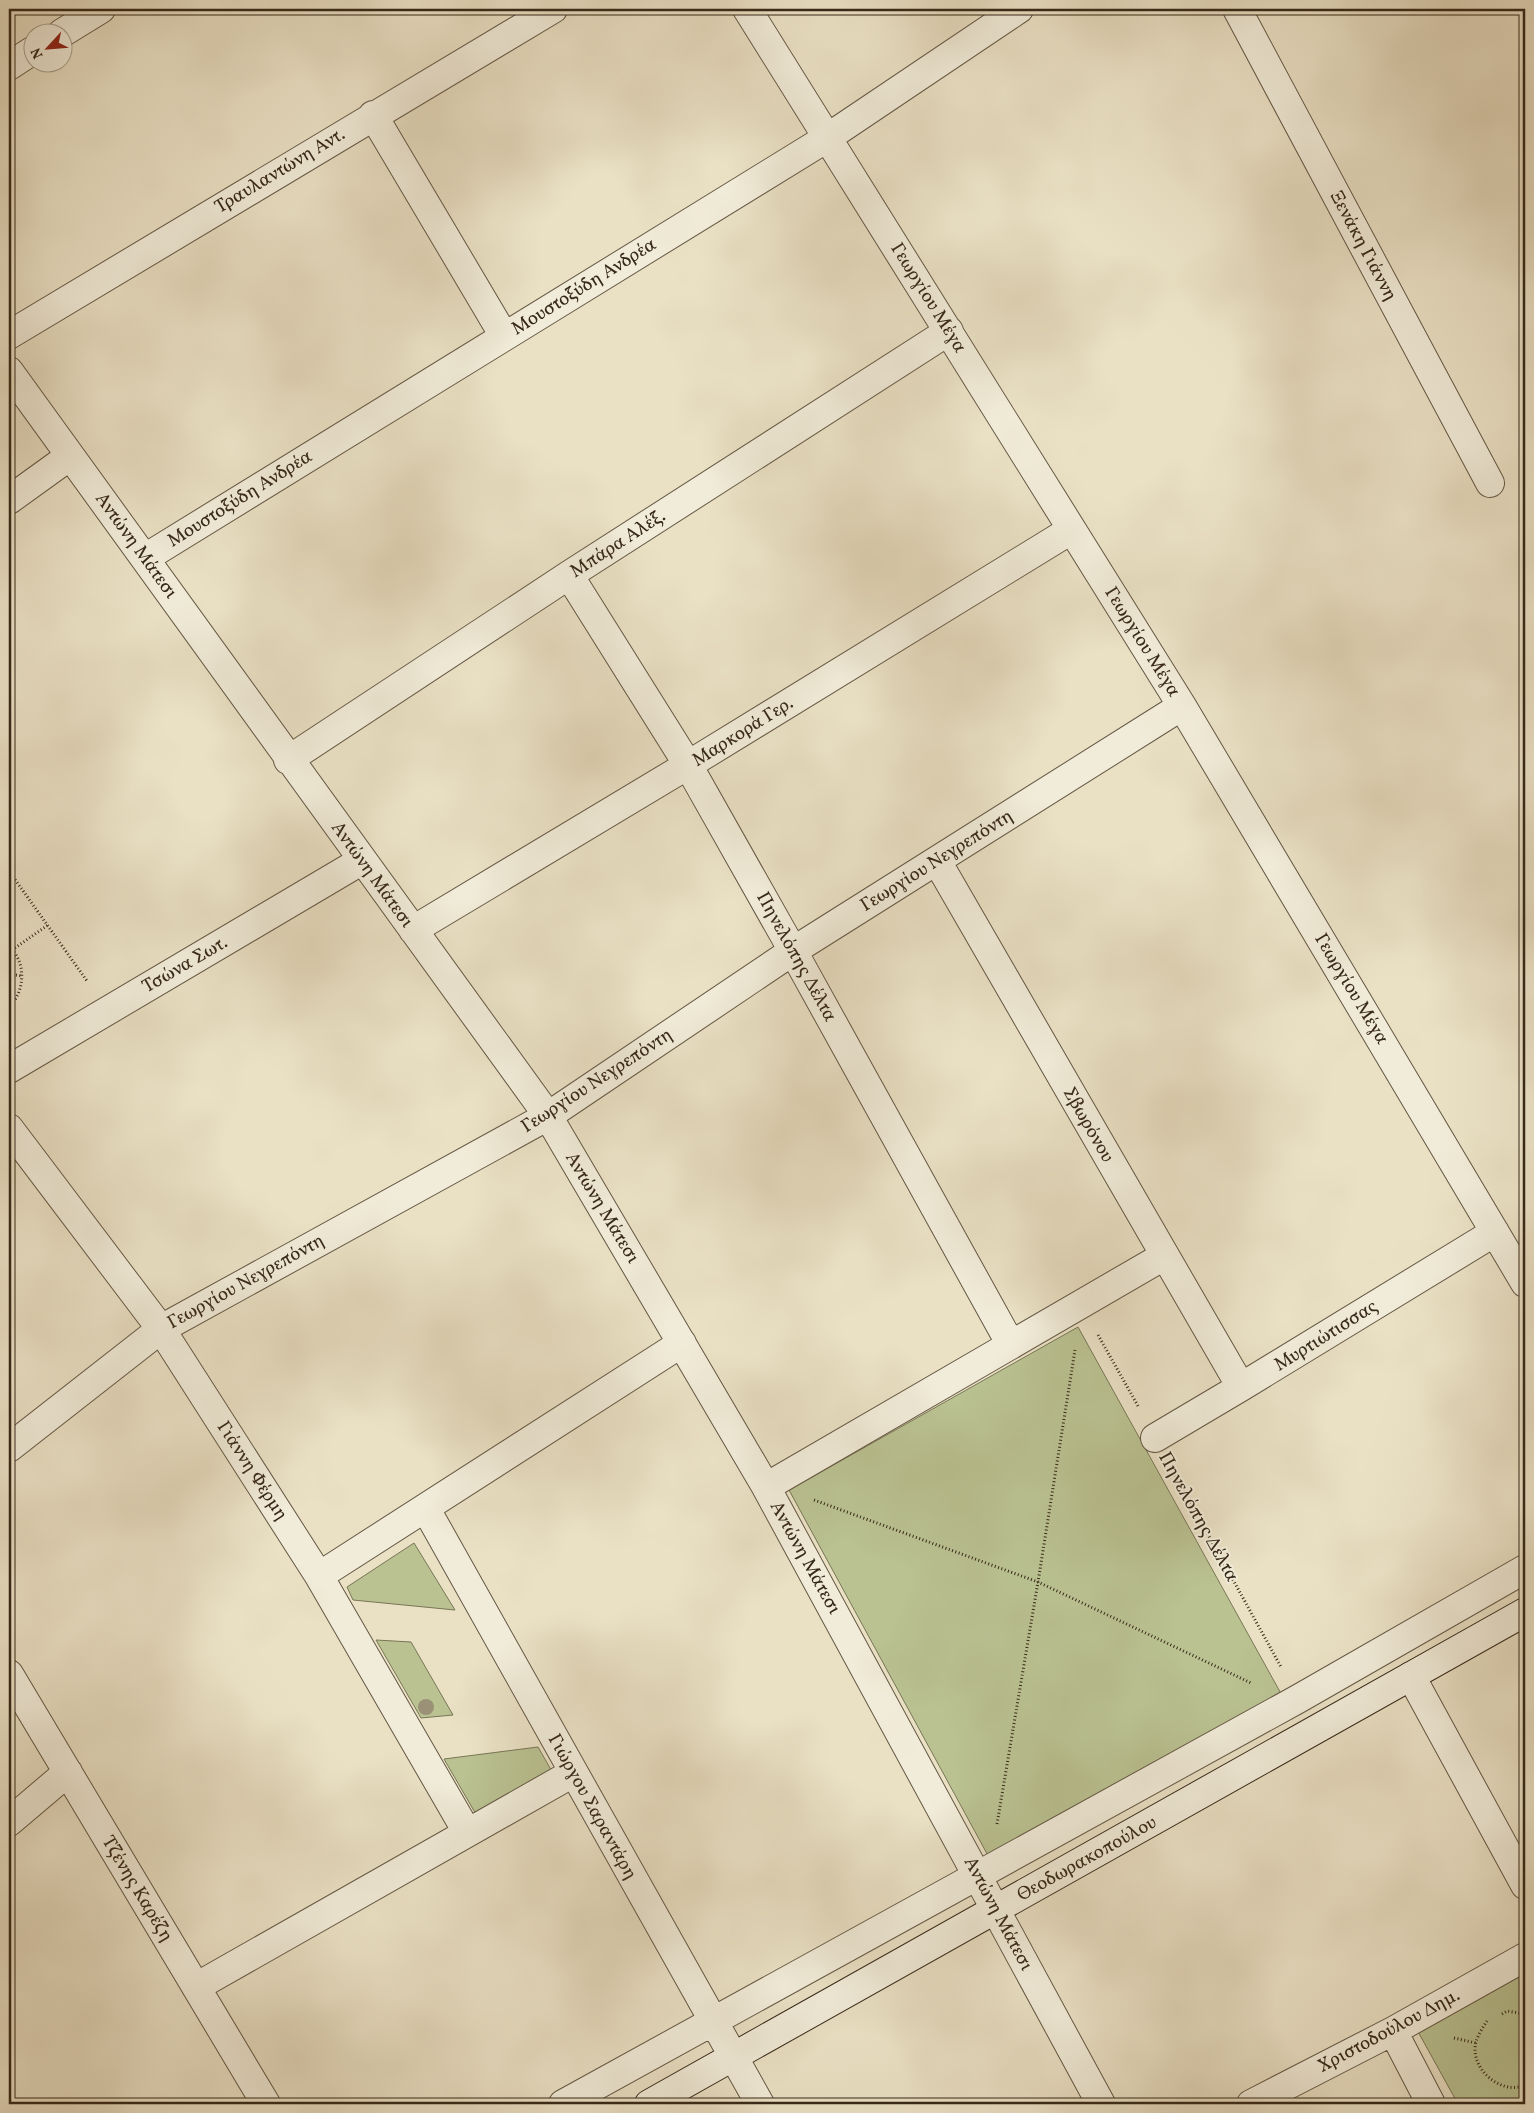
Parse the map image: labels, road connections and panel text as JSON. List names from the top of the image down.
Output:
{
  "streets": {
    "street": [
      "Τραυλαντώνη Αντ.",
      "Ξενάκη Γιάννη",
      "Μουστοξύδη Ανδρέα",
      "Γεωργίου Μέγα",
      "Μπάρα Αλέξ.",
      "Αντώνη Μάτεσι",
      "Μαρκορά Γερ.",
      "Γεωργίου Νεγρεπόντη",
      "Πηνελόπης Δέλτα",
      "Τσώνα Σωτ.",
      "Σβωρόνου",
      "Μυρτιώτισσας",
      "Γιάννη Φέρμη",
      "Γιώργου Σαραντάρη",
      "Θεοδωρακοπούλου",
      "Τζένης Καρέζη",
      "Χριστοδούλου Δημ."
    ]
  },
  "crossings": [
    ["Μουστοξύδη Ανδρέα", "Γεωργίου Μέγα"],
    ["Μουστοξύδη Ανδρέα", "Αντώνη Μάτεσι"],
    ["Γεωργίου Μέγα", "Μπάρα Αλέξ."],
    ["Γεωργίου Μέγα", "Μαρκορά Γερ."],
    ["Γεωργίου Μέγα", "Γεωργίου Νεγρεπόντη"],
    ["Γεωργίου Μέγα", "Μυρτιώτισσας"],
    ["Μπάρα Αλέξ.", "Αντώνη Μάτεσι"],
    ["Μπάρα Αλέξ.", "Πηνελόπης Δέλτα"],
    ["Αντώνη Μάτεσι", "Μαρκορά Γερ."],
    ["Αντώνη Μάτεσι", "Γεωργίου Νεγρεπόντη"],
    ["Αντώνη Μάτεσι", "Τσώνα Σωτ."],
    ["Αντώνη Μάτεσι", "Θεοδωρακοπούλου"],
    ["Μαρκορά Γερ.", "Πηνελόπης Δέλτα"],
    ["Γεωργίου Νεγρεπόντη", "Πηνελόπης Δέλτα"],
    ["Γεωργίου Νεγρεπόντη", "Σβωρόνου"],
    ["Γεωργίου Νεγρεπόντη", "Γιάννη Φέρμη"],
    ["Πηνελόπης Δέλτα", "Μυρτιώτισσας"],
    ["Σβωρόνου", "Μυρτιώτισσας"],
    ["Γιώργου Σαραντάρη", "Θεοδωρακοπούλου"]
  ],
  "north": "bottom left"
}
